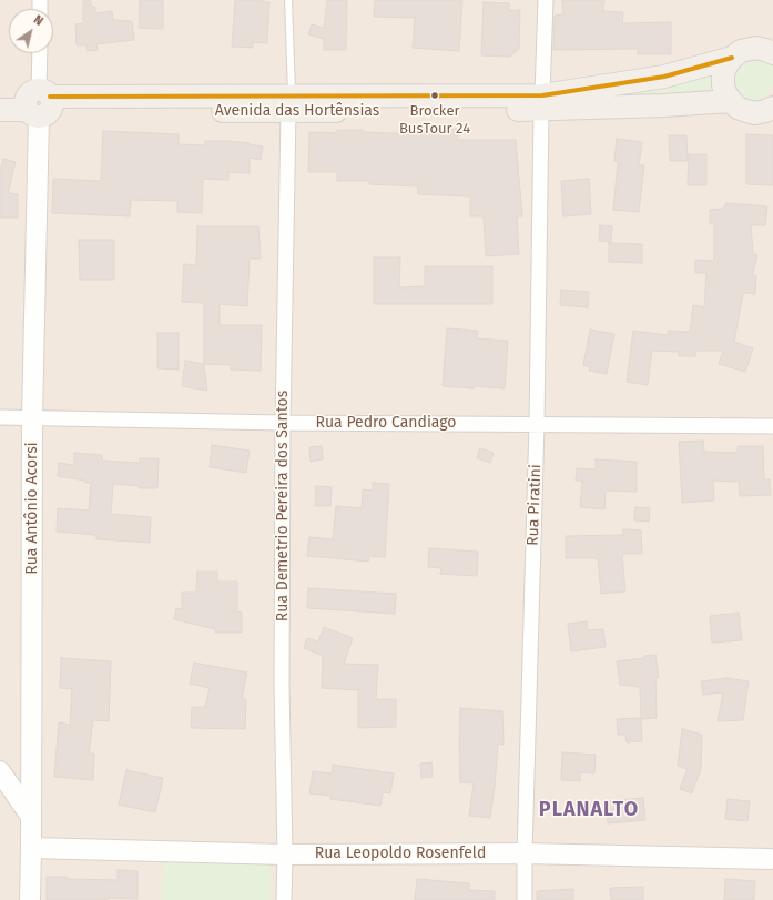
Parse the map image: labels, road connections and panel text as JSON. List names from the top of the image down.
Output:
{
  "streets": {
    "main road": ["Avenida das Hortênsias"],
    "street": [
      "Rua Pedro Candiago",
      "Rua Piratini",
      "Rua Demetrio Pereira dos Santos",
      "Rua Antônio Acorsi",
      "Rua Leopoldo Rosenfeld"
    ]
  },
  "crossings": [
    ["Avenida das Hortênsias", "Rua Piratini"],
    ["Avenida das Hortênsias", "Rua Demetrio Pereira dos Santos"],
    ["Avenida das Hortênsias", "Rua Antônio Acorsi"],
    ["Rua Pedro Candiago", "Rua Piratini"],
    ["Rua Pedro Candiago", "Rua Demetrio Pereira dos Santos"],
    ["Rua Pedro Candiago", "Rua Antônio Acorsi"],
    ["Rua Piratini", "Rua Leopoldo Rosenfeld"],
    ["Rua Demetrio Pereira dos Santos", "Rua Leopoldo Rosenfeld"],
    ["Rua Antônio Acorsi", "Rua Leopoldo Rosenfeld"]
  ],
  "districts": ["PLANALTO"],
  "places": ["Brocker BusTour 24"],
  "north": "top right"
}
